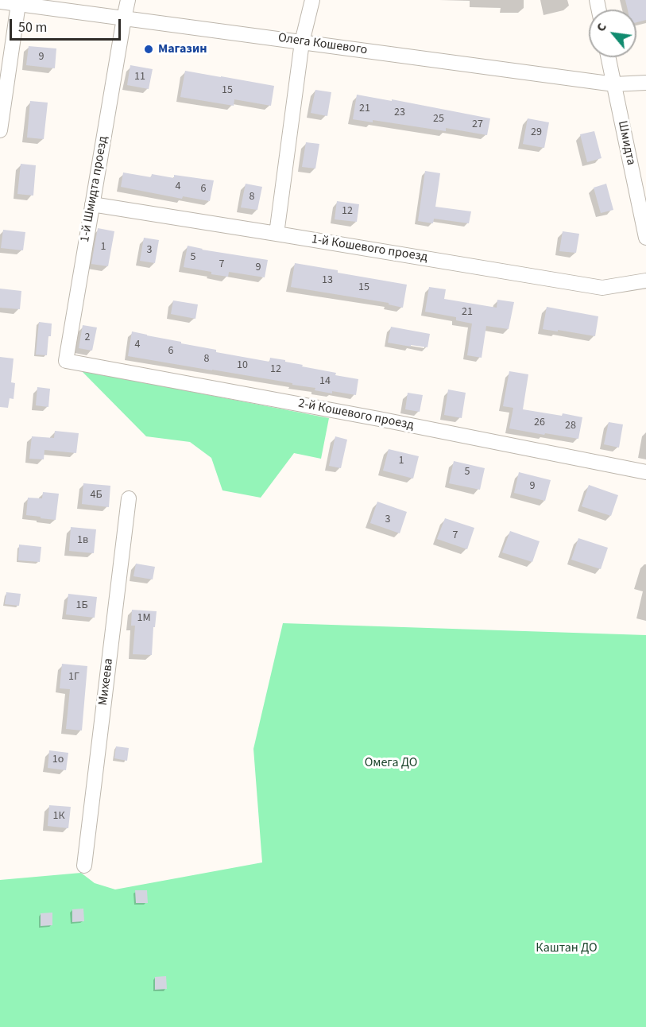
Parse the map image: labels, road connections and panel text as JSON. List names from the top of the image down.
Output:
{
  "streets": {
    "street": [
      "Олега Кошевого",
      "Шмидта",
      "1-й Шмидта проезд",
      "1-й Кошевого проезд",
      "2-й Кошевого проезд",
      "Михеева"
    ]
  },
  "crossings": [
    ["Олега Кошевого", "Шмидта"],
    ["Олега Кошевого", "1-й Шмидта проезд"],
    ["1-й Шмидта проезд", "1-й Кошевого проезд"],
    ["1-й Шмидта проезд", "2-й Кошевого проезд"]
  ],
  "parks": ["Омега ДО", "Каштан ДО"],
  "places": ["Магазин"],
  "house_numbers": [
    "9",
    "11",
    "15",
    "21",
    "23",
    "25",
    "27",
    "29",
    "4",
    "6",
    "8",
    "12",
    "1",
    "3",
    "5",
    "7",
    "9",
    "13",
    "15",
    "21",
    "2",
    "4",
    "6",
    "8",
    "10",
    "12",
    "14",
    "26",
    "28",
    "1",
    "5",
    "9",
    "4Б",
    "3",
    "7",
    "1в",
    "1Б",
    "1М",
    "1Г",
    "1о",
    "1К"
  ],
  "scale_bar": "50 m",
  "north": "top left"
}
